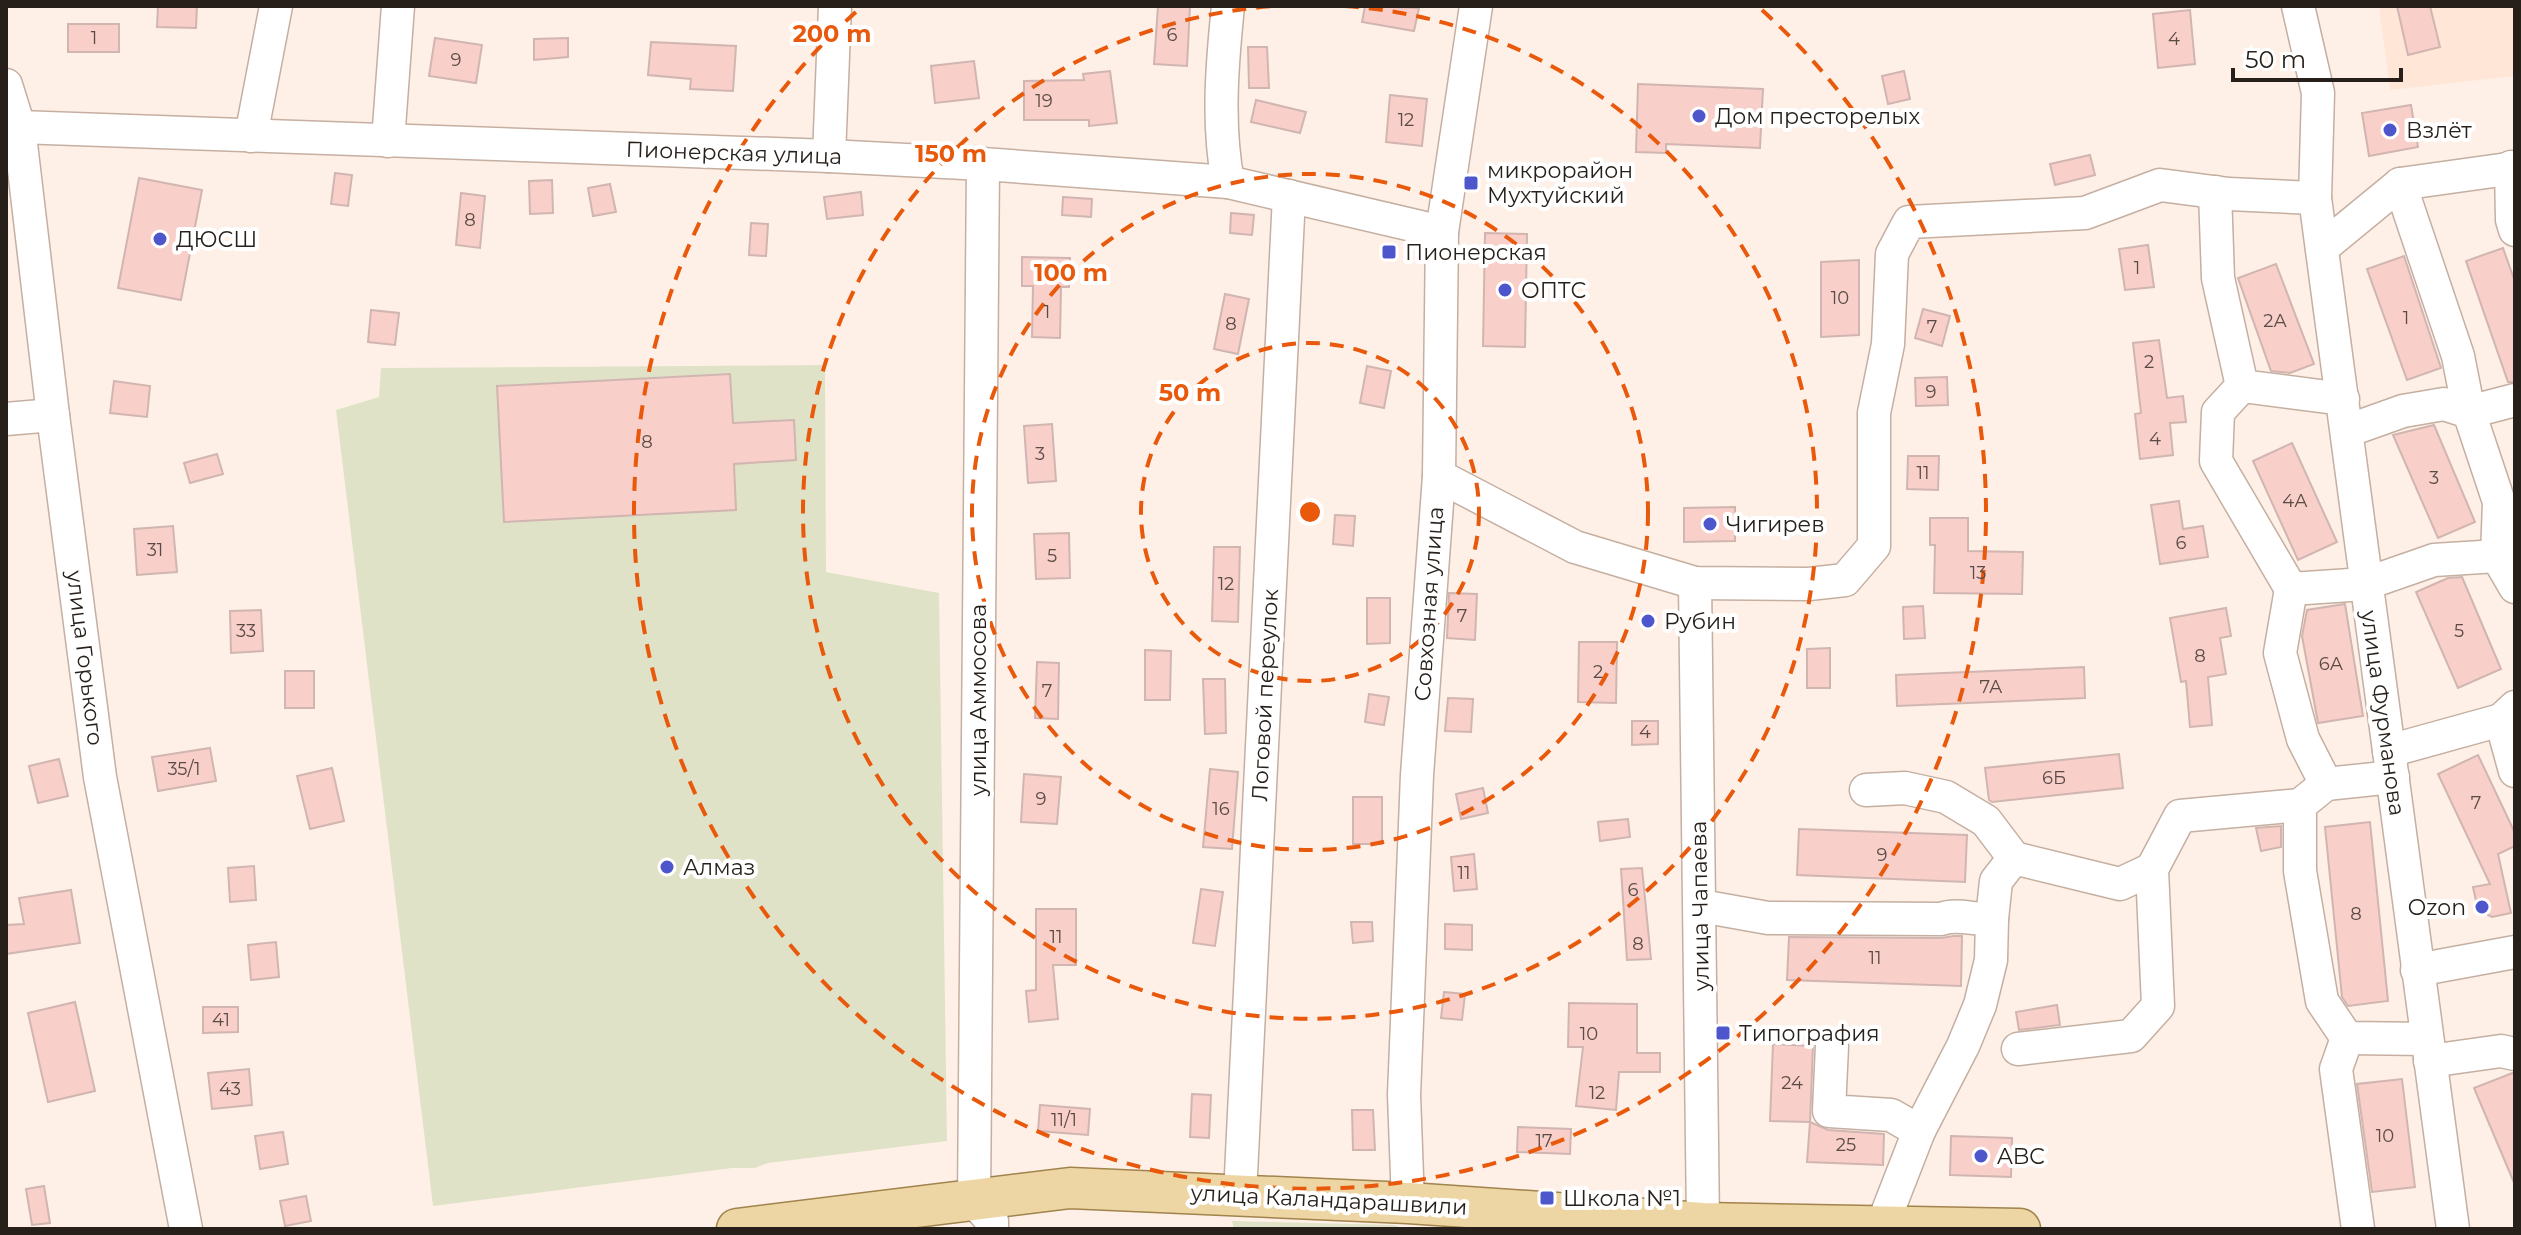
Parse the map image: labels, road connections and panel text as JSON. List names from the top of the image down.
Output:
{
  "streets": {
    "main road": ["улица Каландарашвили"],
    "street": [
      "Пионерская улица",
      "Совхозная улица",
      "улица Горького",
      "Логовой переулок",
      "улица Аммосова",
      "улица Фурманова",
      "улица Чапаева"
    ]
  },
  "crossings": [
    ["Пионерская улица", "Совхозная улица"],
    ["Пионерская улица", "улица Горького"],
    ["Пионерская улица", "Логовой переулок"],
    ["Пионерская улица", "улица Аммосова"],
    ["Совхозная улица", "улица Каландарашвили"],
    ["Логовой переулок", "улица Каландарашвили"],
    ["улица Аммосова", "улица Каландарашвили"],
    ["улица Чапаева", "улица Каландарашвили"]
  ],
  "places": {
    "other": [
      "Дом престорелых",
      "Взлёт",
      "ДЮСШ",
      "ОПТС",
      "Чигирев",
      "Рубин",
      "Алмаз",
      "Ozon",
      "ABC"
    ],
    "transit": [
      "микрорайон Мухтуйский",
      "Пионерская",
      "Типография",
      "Школа №1"
    ]
  },
  "house_numbers": [
    "6",
    "1",
    "4",
    "9",
    "19",
    "12",
    "8",
    "1",
    "10",
    "1",
    "1",
    "2А",
    "8",
    "7",
    "2",
    "9",
    "4",
    "8",
    "3",
    "11",
    "3",
    "4А",
    "6",
    "31",
    "5",
    "13",
    "12",
    "7",
    "33",
    "5",
    "8",
    "6А",
    "2",
    "7А",
    "7",
    "4",
    "35/1",
    "6Б",
    "9",
    "7",
    "16",
    "9",
    "11",
    "6",
    "8",
    "11",
    "8",
    "11",
    "41",
    "10",
    "24",
    "43",
    "12",
    "11/1",
    "10",
    "17",
    "25"
  ],
  "scale_bar": "50 m",
  "rings": [
    "200 m",
    "150 m",
    "100 m",
    "50 m"
  ]
}
